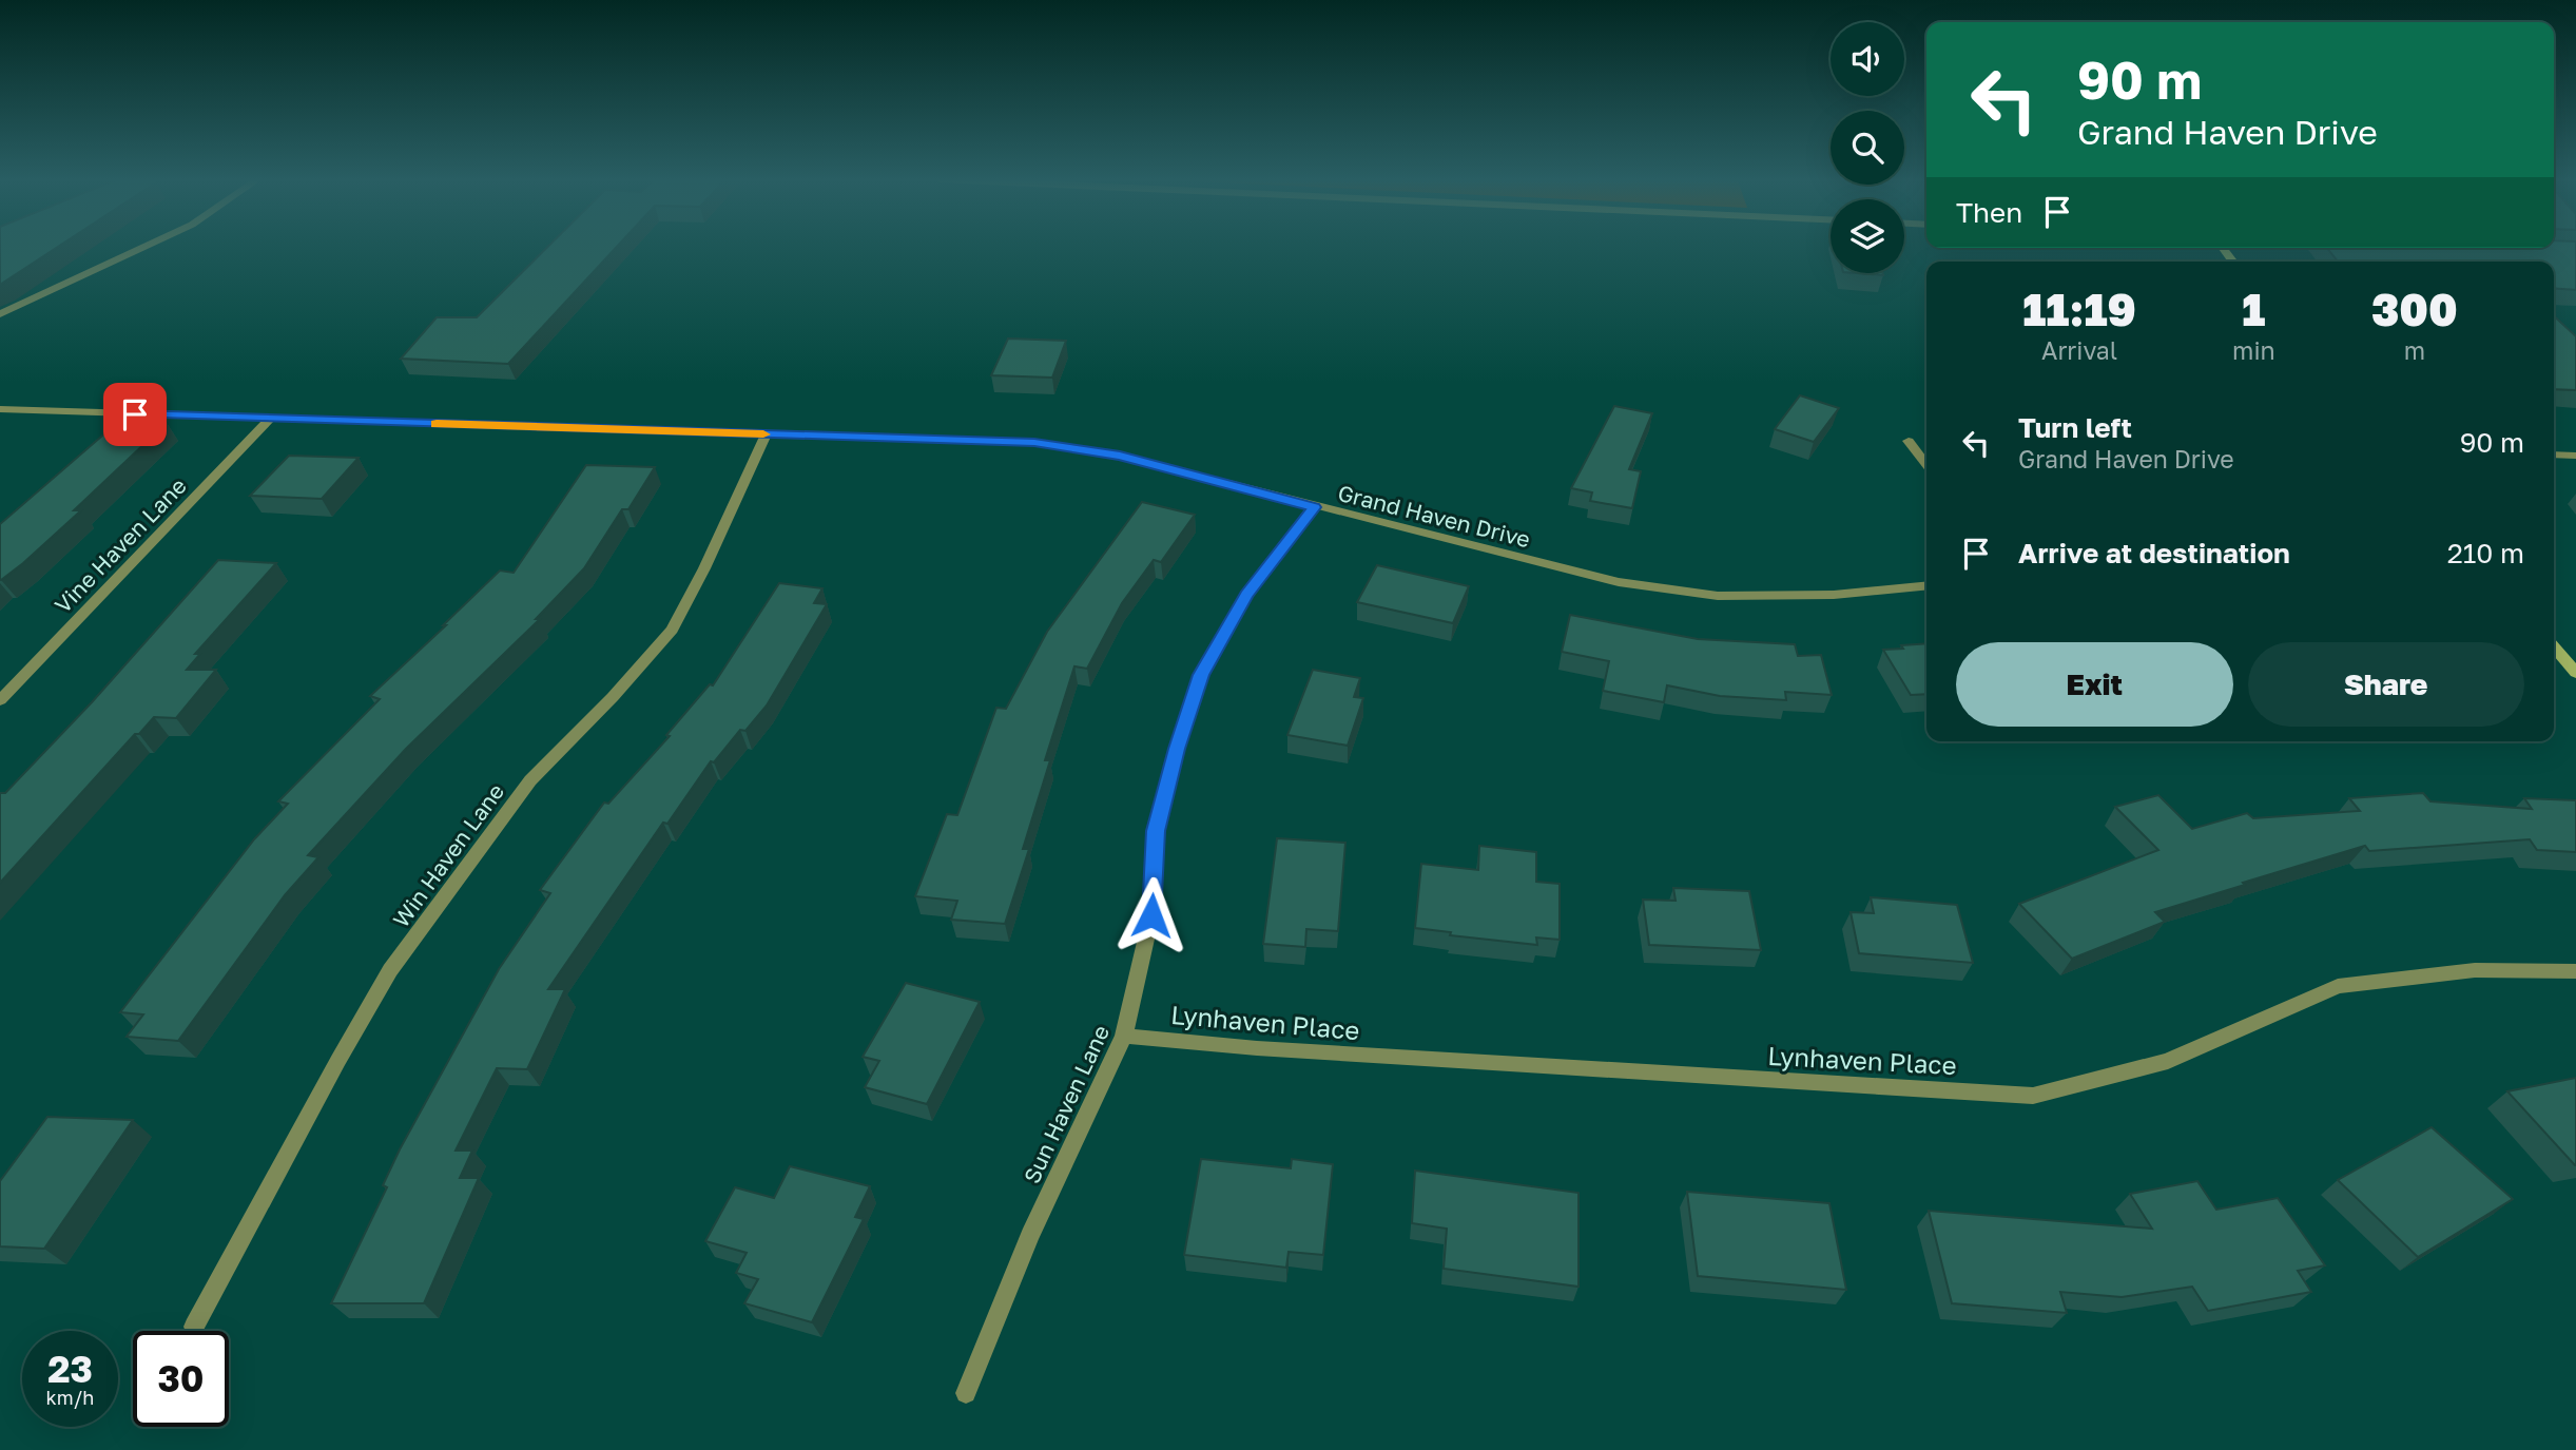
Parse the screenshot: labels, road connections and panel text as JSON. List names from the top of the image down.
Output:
{
  "streets": {
    "street": [
      "Grand Haven Drive",
      "Vine Haven Lane",
      "Win Haven Lane",
      "Lynhaven Place",
      "Sun Haven Lane"
    ]
  },
  "crossings": [
    ["Grand Haven Drive", "Vine Haven Lane"],
    ["Grand Haven Drive", "Win Haven Lane"],
    ["Grand Haven Drive", "Sun Haven Lane"],
    ["Lynhaven Place", "Sun Haven Lane"]
  ],
  "page": {
    "turn": ["90 m", "Grand Haven Drive"],
    "then": "Then",
    "eta": [
      "11:19",
      "Arrival",
      "1",
      "min",
      "300",
      "m"
    ],
    "list": [
      {
        "name": "Turn left",
        "note": "Grand Haven Drive",
        "value": "90 m"
      },
      {
        "name": "Arrive at destination",
        "value": "210 m"
      }
    ],
    "buttons": ["Exit", "Share"],
    "speed": "23 km/h",
    "limit": "30"
  }
}
